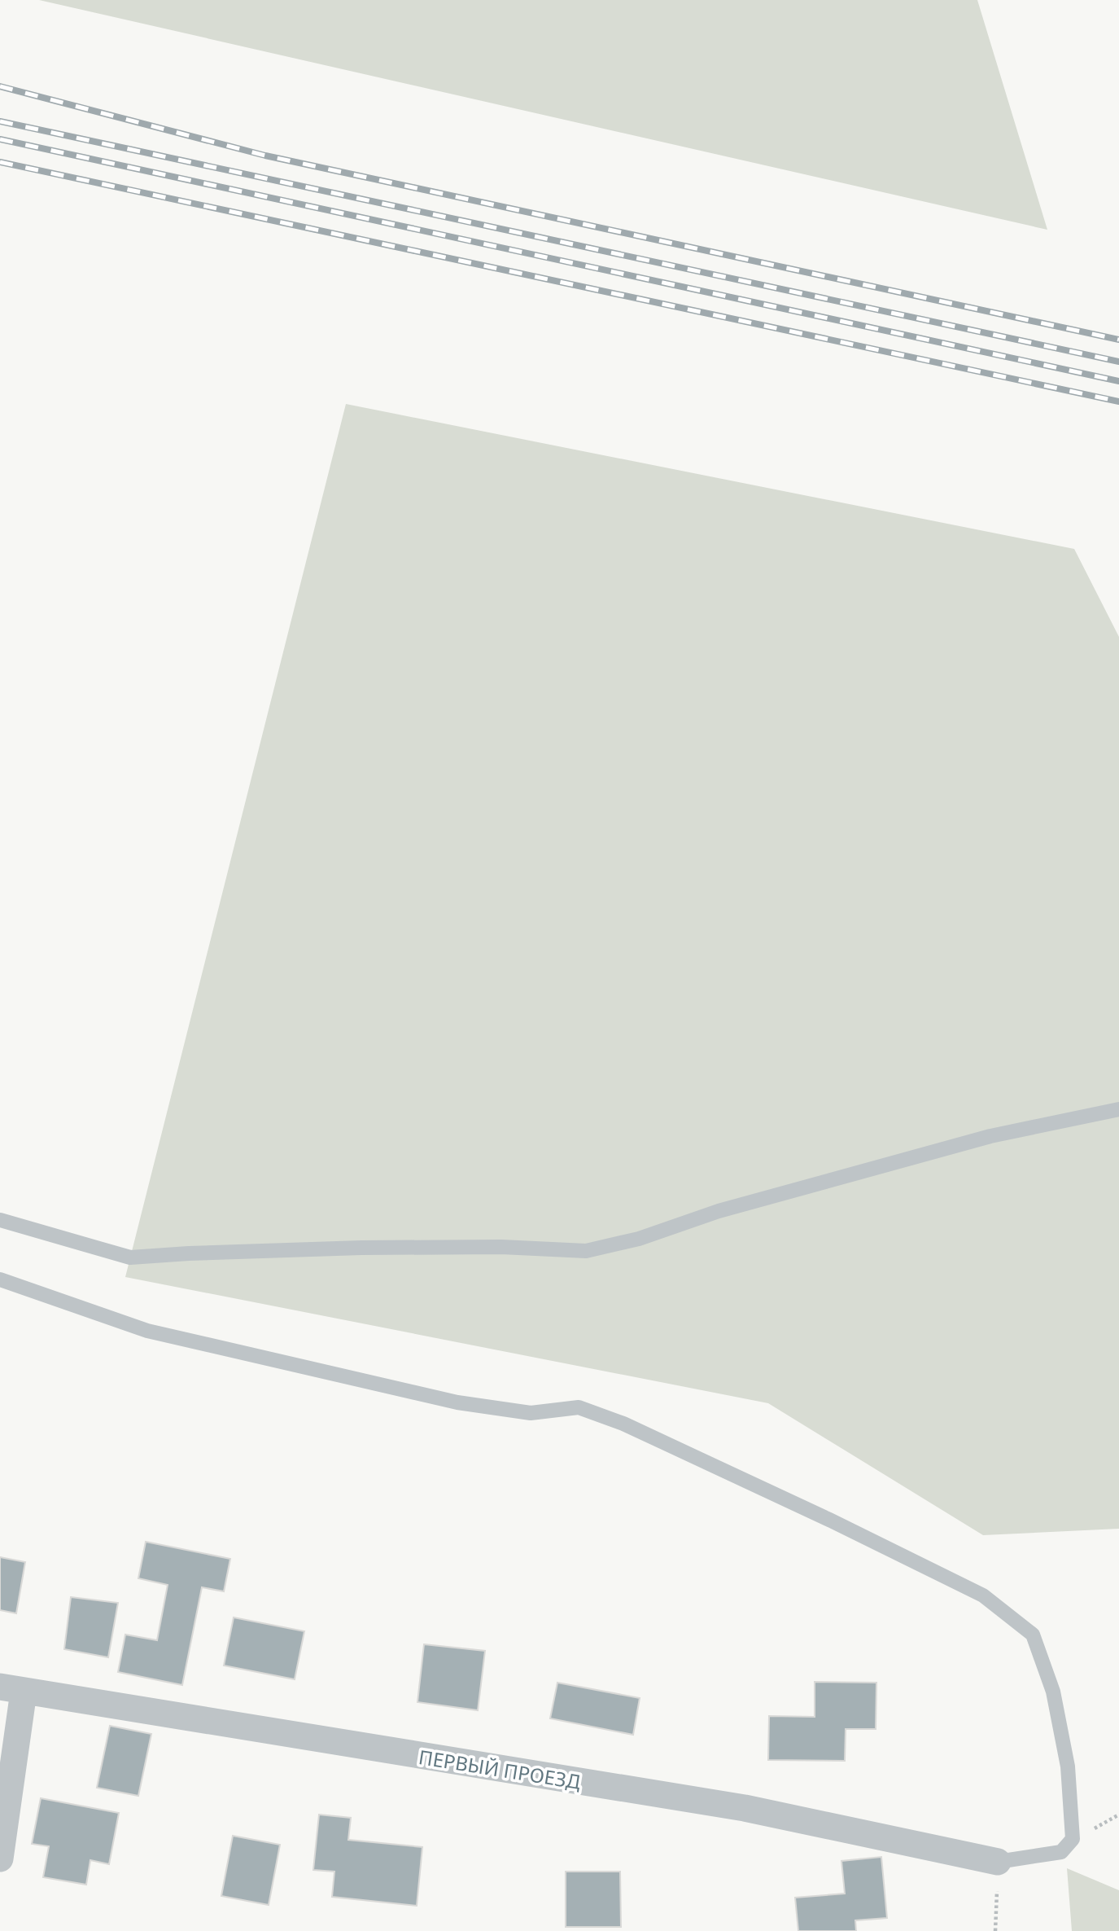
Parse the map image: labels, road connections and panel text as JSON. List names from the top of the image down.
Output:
{
  "streets": {
    "street": ["ПЕРВЫЙ ПРОЕЗД"]
  }
}
